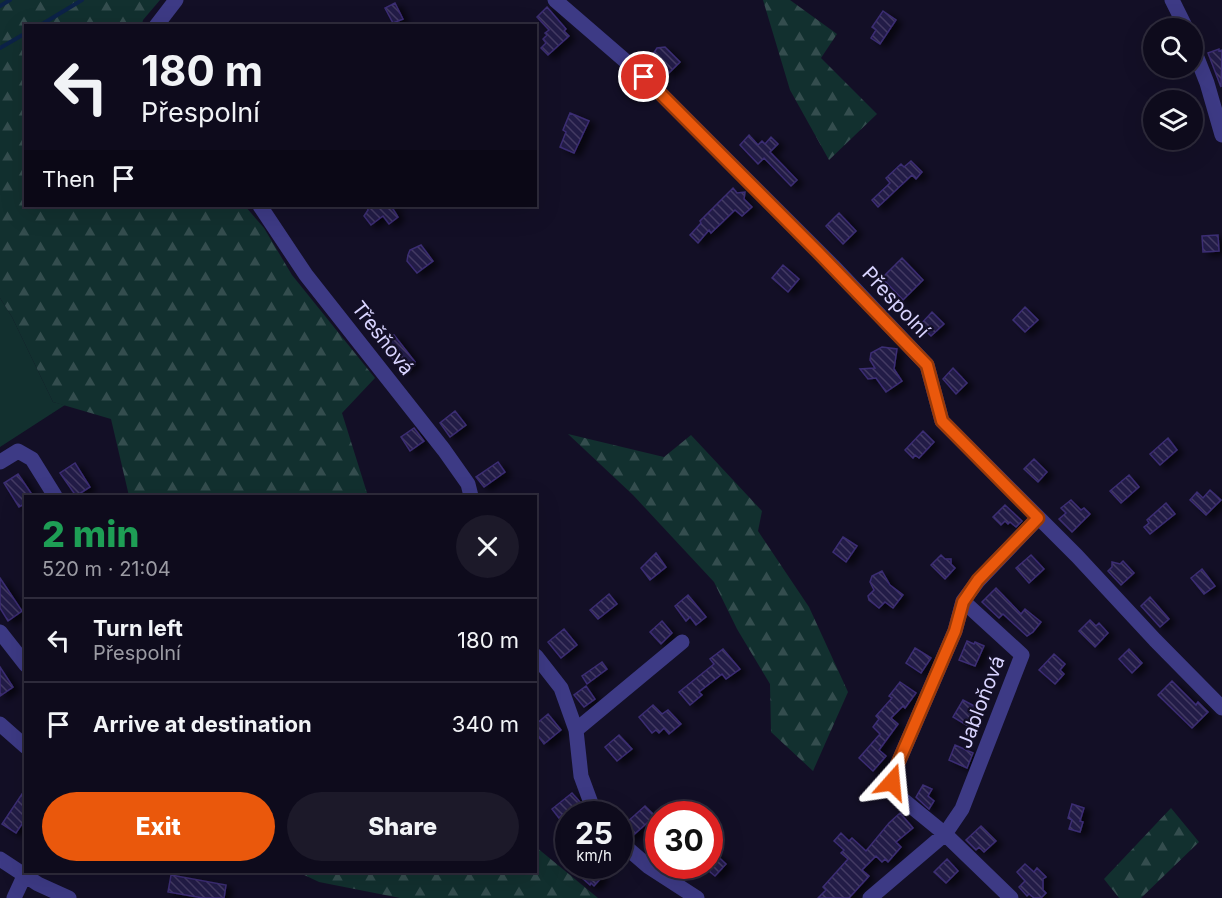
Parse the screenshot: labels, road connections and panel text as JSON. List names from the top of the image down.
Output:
{
  "streets": {
    "street": ["Přespolní", "Třešňová", "Jabloňová"]
  },
  "page": {
    "turn": ["180 m", "Přespolní"],
    "then": "Then",
    "heading": ["2 min", "520 m · 21:04"],
    "list": [
      {
        "name": "Turn left",
        "note": "Přespolní",
        "value": "180 m"
      },
      {
        "name": "Arrive at destination",
        "value": "340 m"
      }
    ],
    "buttons": ["Exit", "Share"],
    "speed": "25 km/h",
    "limit": "30"
  }
}
